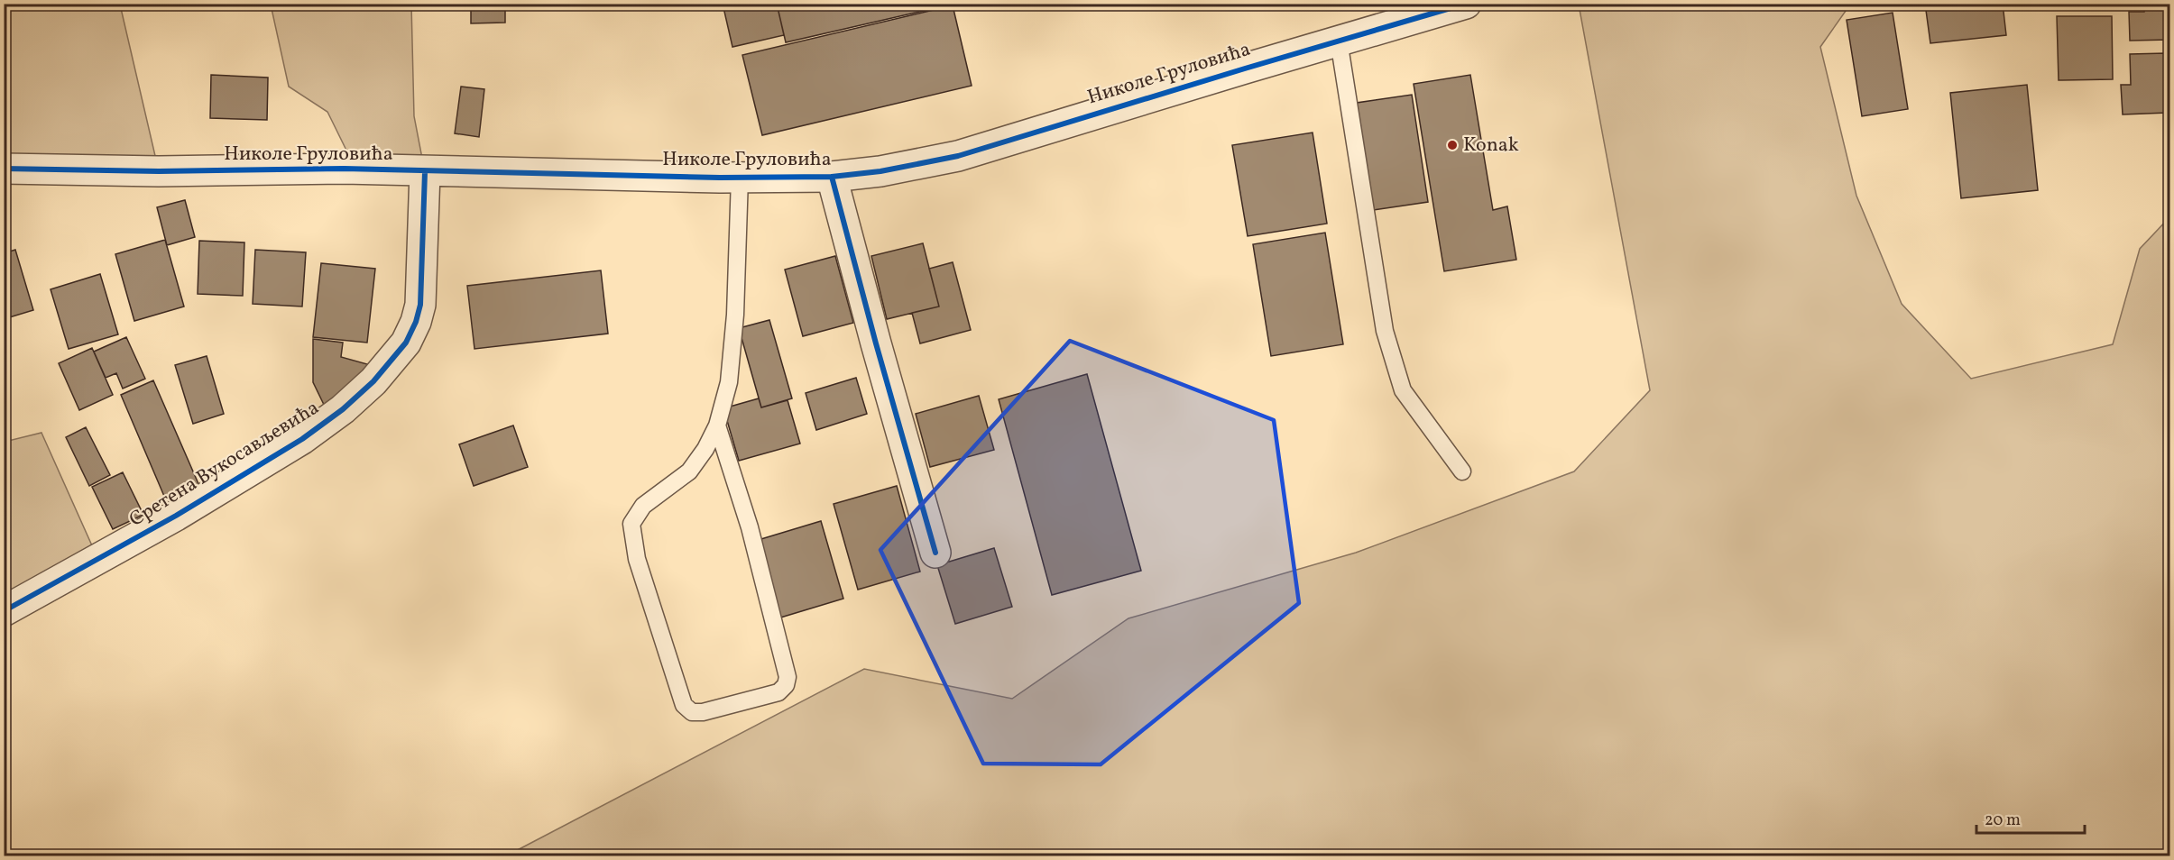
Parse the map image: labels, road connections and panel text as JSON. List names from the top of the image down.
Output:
{
  "streets": {
    "street": ["Николе Груловића", "Сретена Вукосављевића"]
  },
  "crossings": [
    ["Николе Груловића", "Сретена Вукосављевића"]
  ],
  "places": ["Konak"],
  "scale_bar": "20 m"
}
